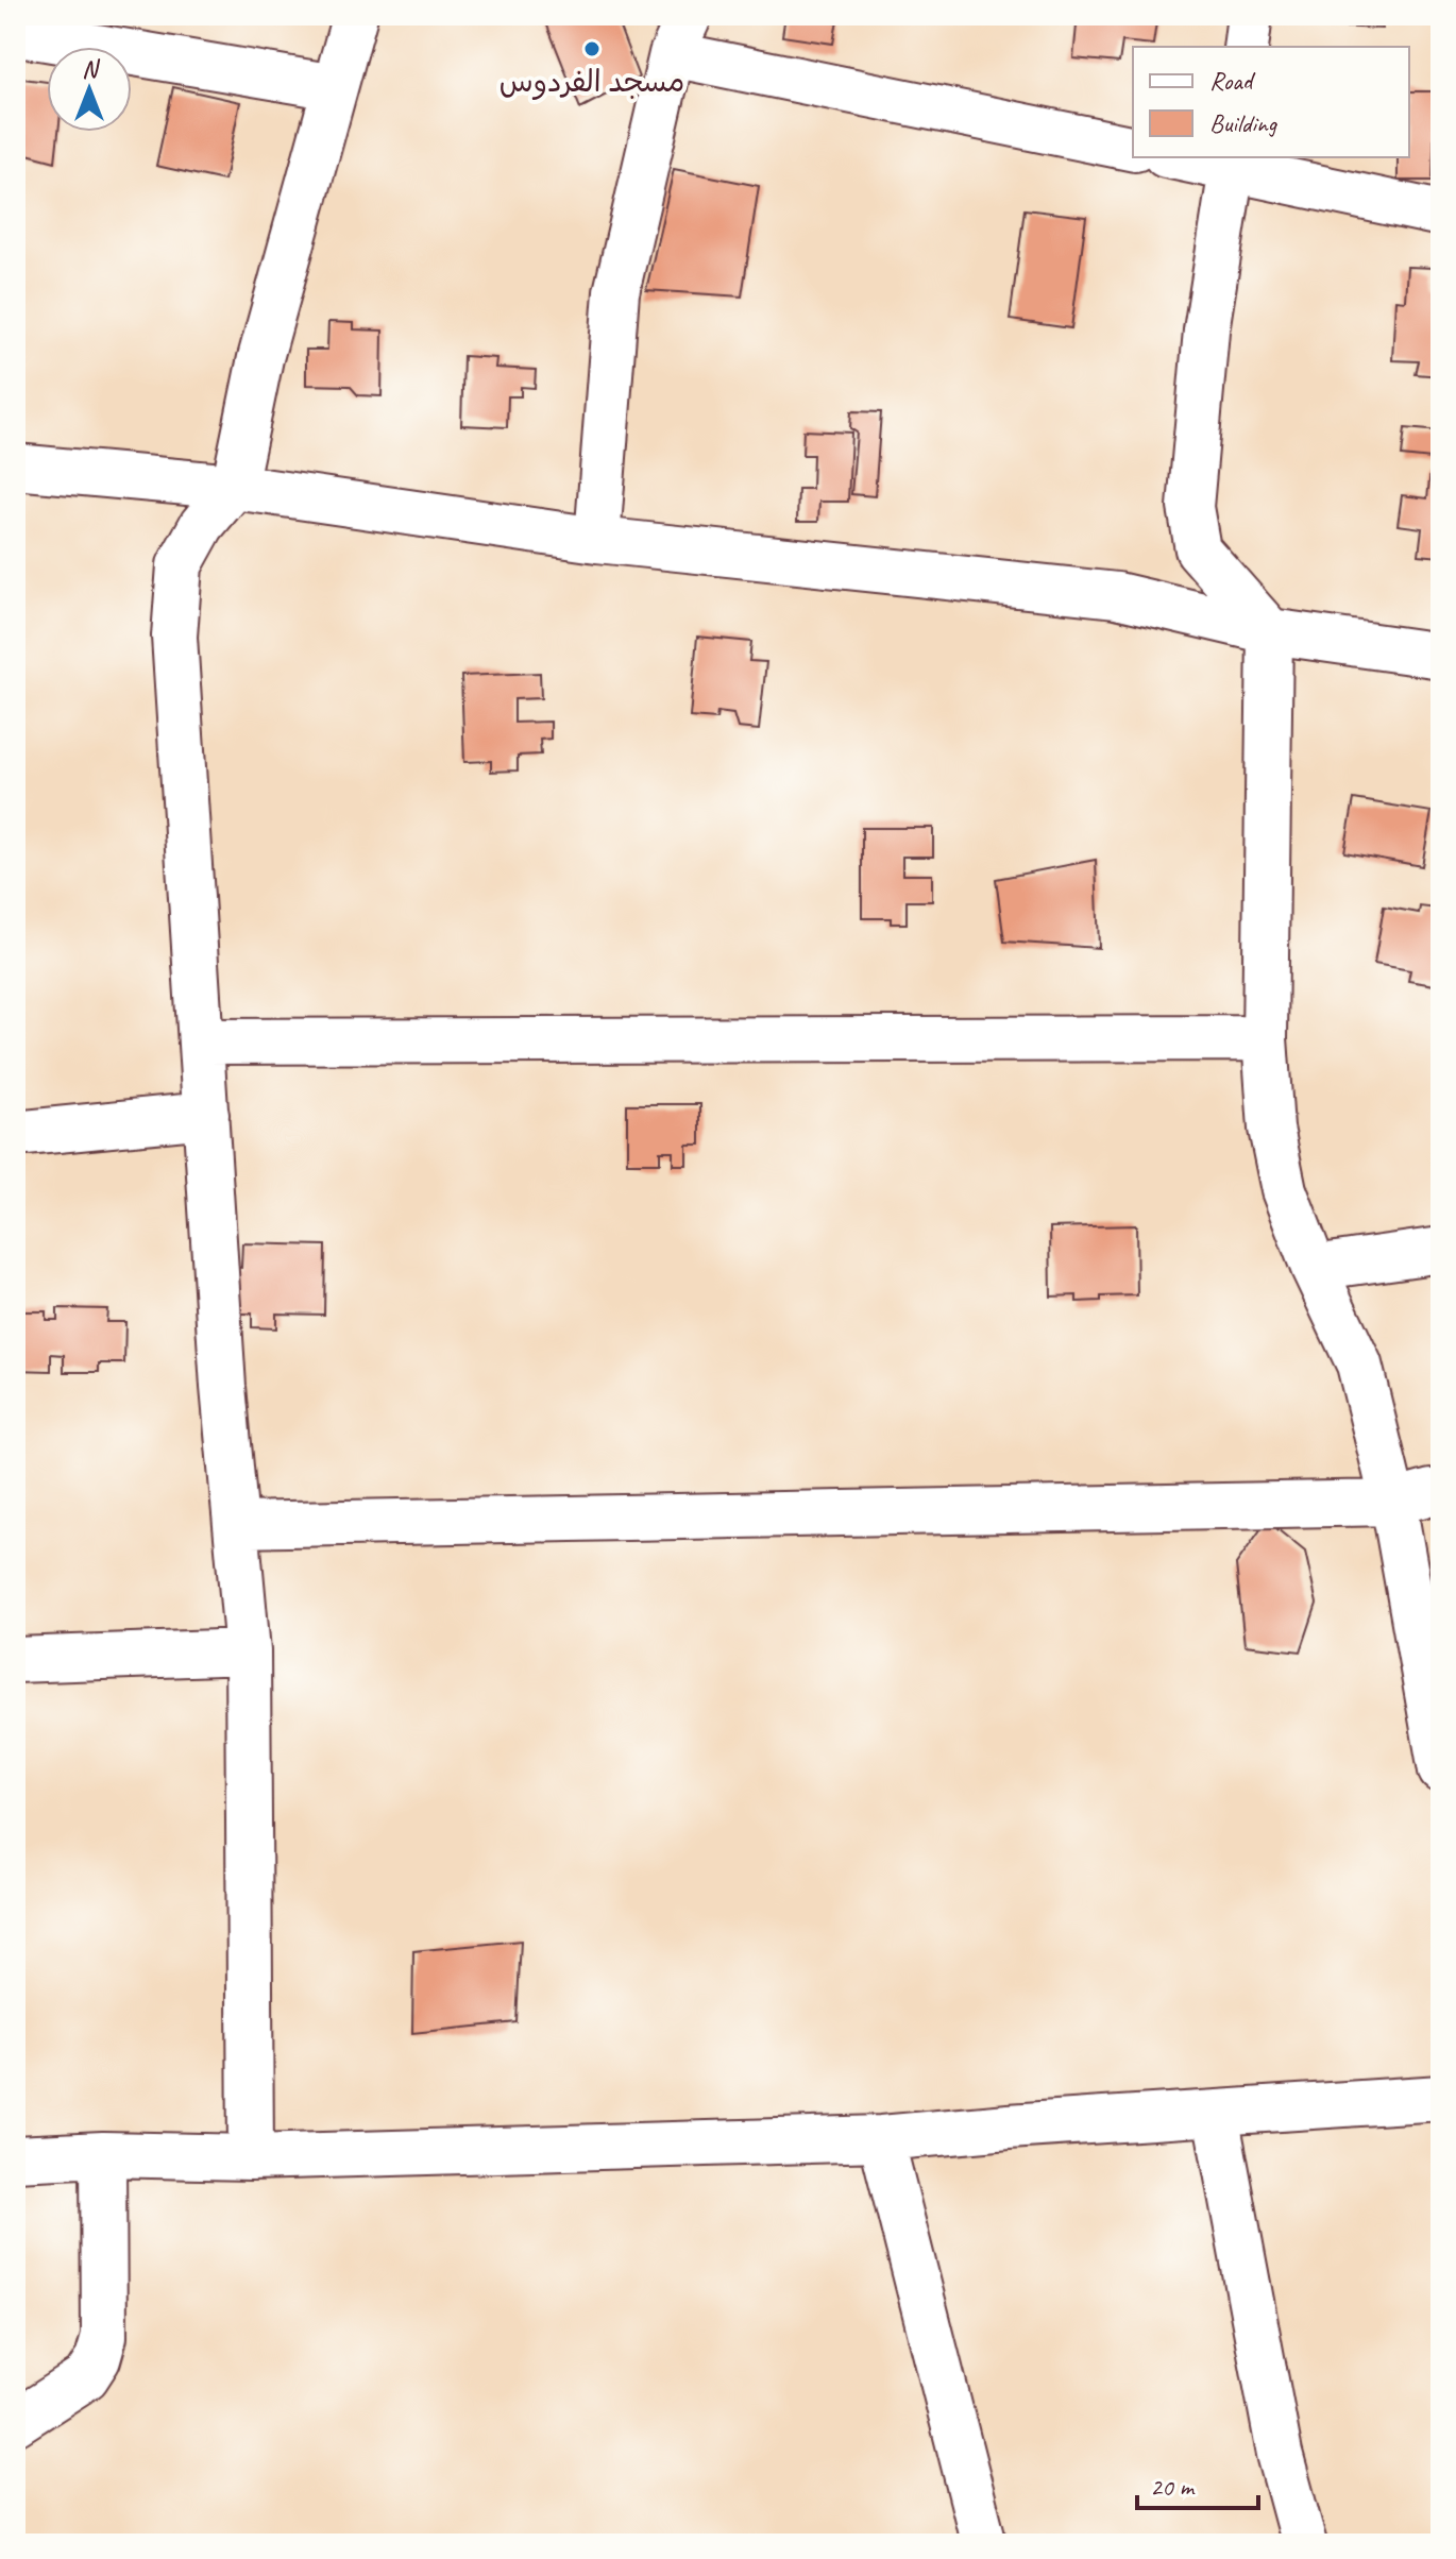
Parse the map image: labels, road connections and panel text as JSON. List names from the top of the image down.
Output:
{
  "places": ["مسجد الفردوس"],
  "legend": ["Road", "Building"],
  "scale_bar": "20 m",
  "north": "top"
}
